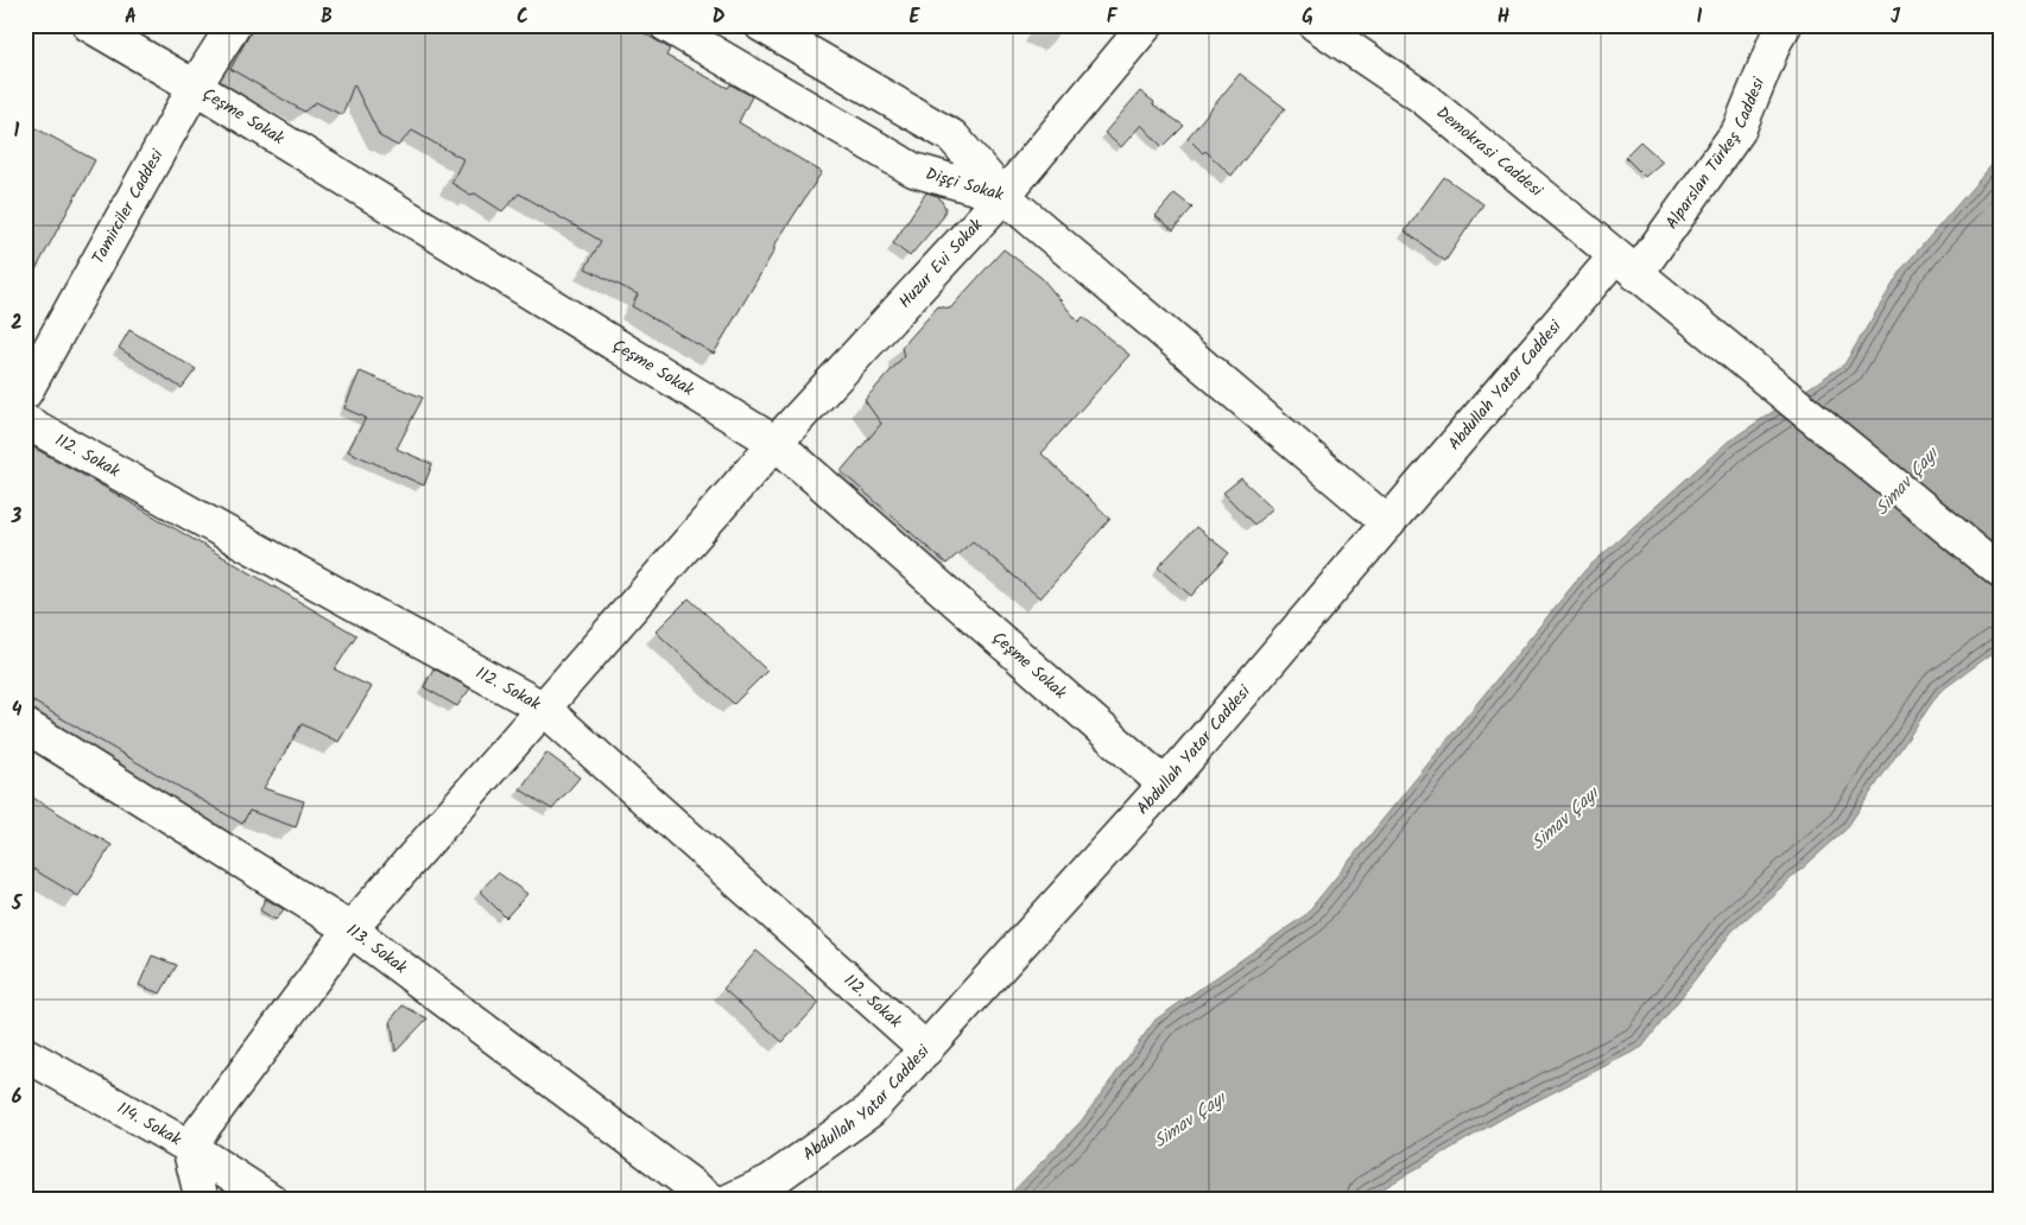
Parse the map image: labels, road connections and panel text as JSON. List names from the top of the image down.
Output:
{
  "streets": {
    "street": [
      "Çeşme Sokak",
      "Demokrasi Caddesi",
      "Alparslan Türkeş Caddesi",
      "Dişçi Sokak",
      "Tamirciler Caddesi",
      "Huzur Evi Sokak",
      "Abdullah Yatar Caddesi",
      "112. Sokak",
      "113. Sokak",
      "114. Sokak"
    ]
  },
  "crossings": [
    ["Çeşme Sokak", "Tamirciler Caddesi"],
    ["Çeşme Sokak", "Huzur Evi Sokak"],
    ["Çeşme Sokak", "Abdullah Yatar Caddesi"],
    ["Demokrasi Caddesi", "Alparslan Türkeş Caddesi"],
    ["Demokrasi Caddesi", "Abdullah Yatar Caddesi"],
    ["Alparslan Türkeş Caddesi", "Abdullah Yatar Caddesi"],
    ["Dişçi Sokak", "Huzur Evi Sokak"],
    ["Huzur Evi Sokak", "112. Sokak"],
    ["Huzur Evi Sokak", "113. Sokak"],
    ["Huzur Evi Sokak", "114. Sokak"],
    ["Abdullah Yatar Caddesi", "112. Sokak"]
  ],
  "water": ["Simav Çayı"],
  "grid": {
    "columns": [
      "A",
      "B",
      "C",
      "D",
      "E",
      "F",
      "G",
      "H",
      "I",
      "J"
    ],
    "rows": [
      "1",
      "2",
      "3",
      "4",
      "5",
      "6"
    ]
  }
}
